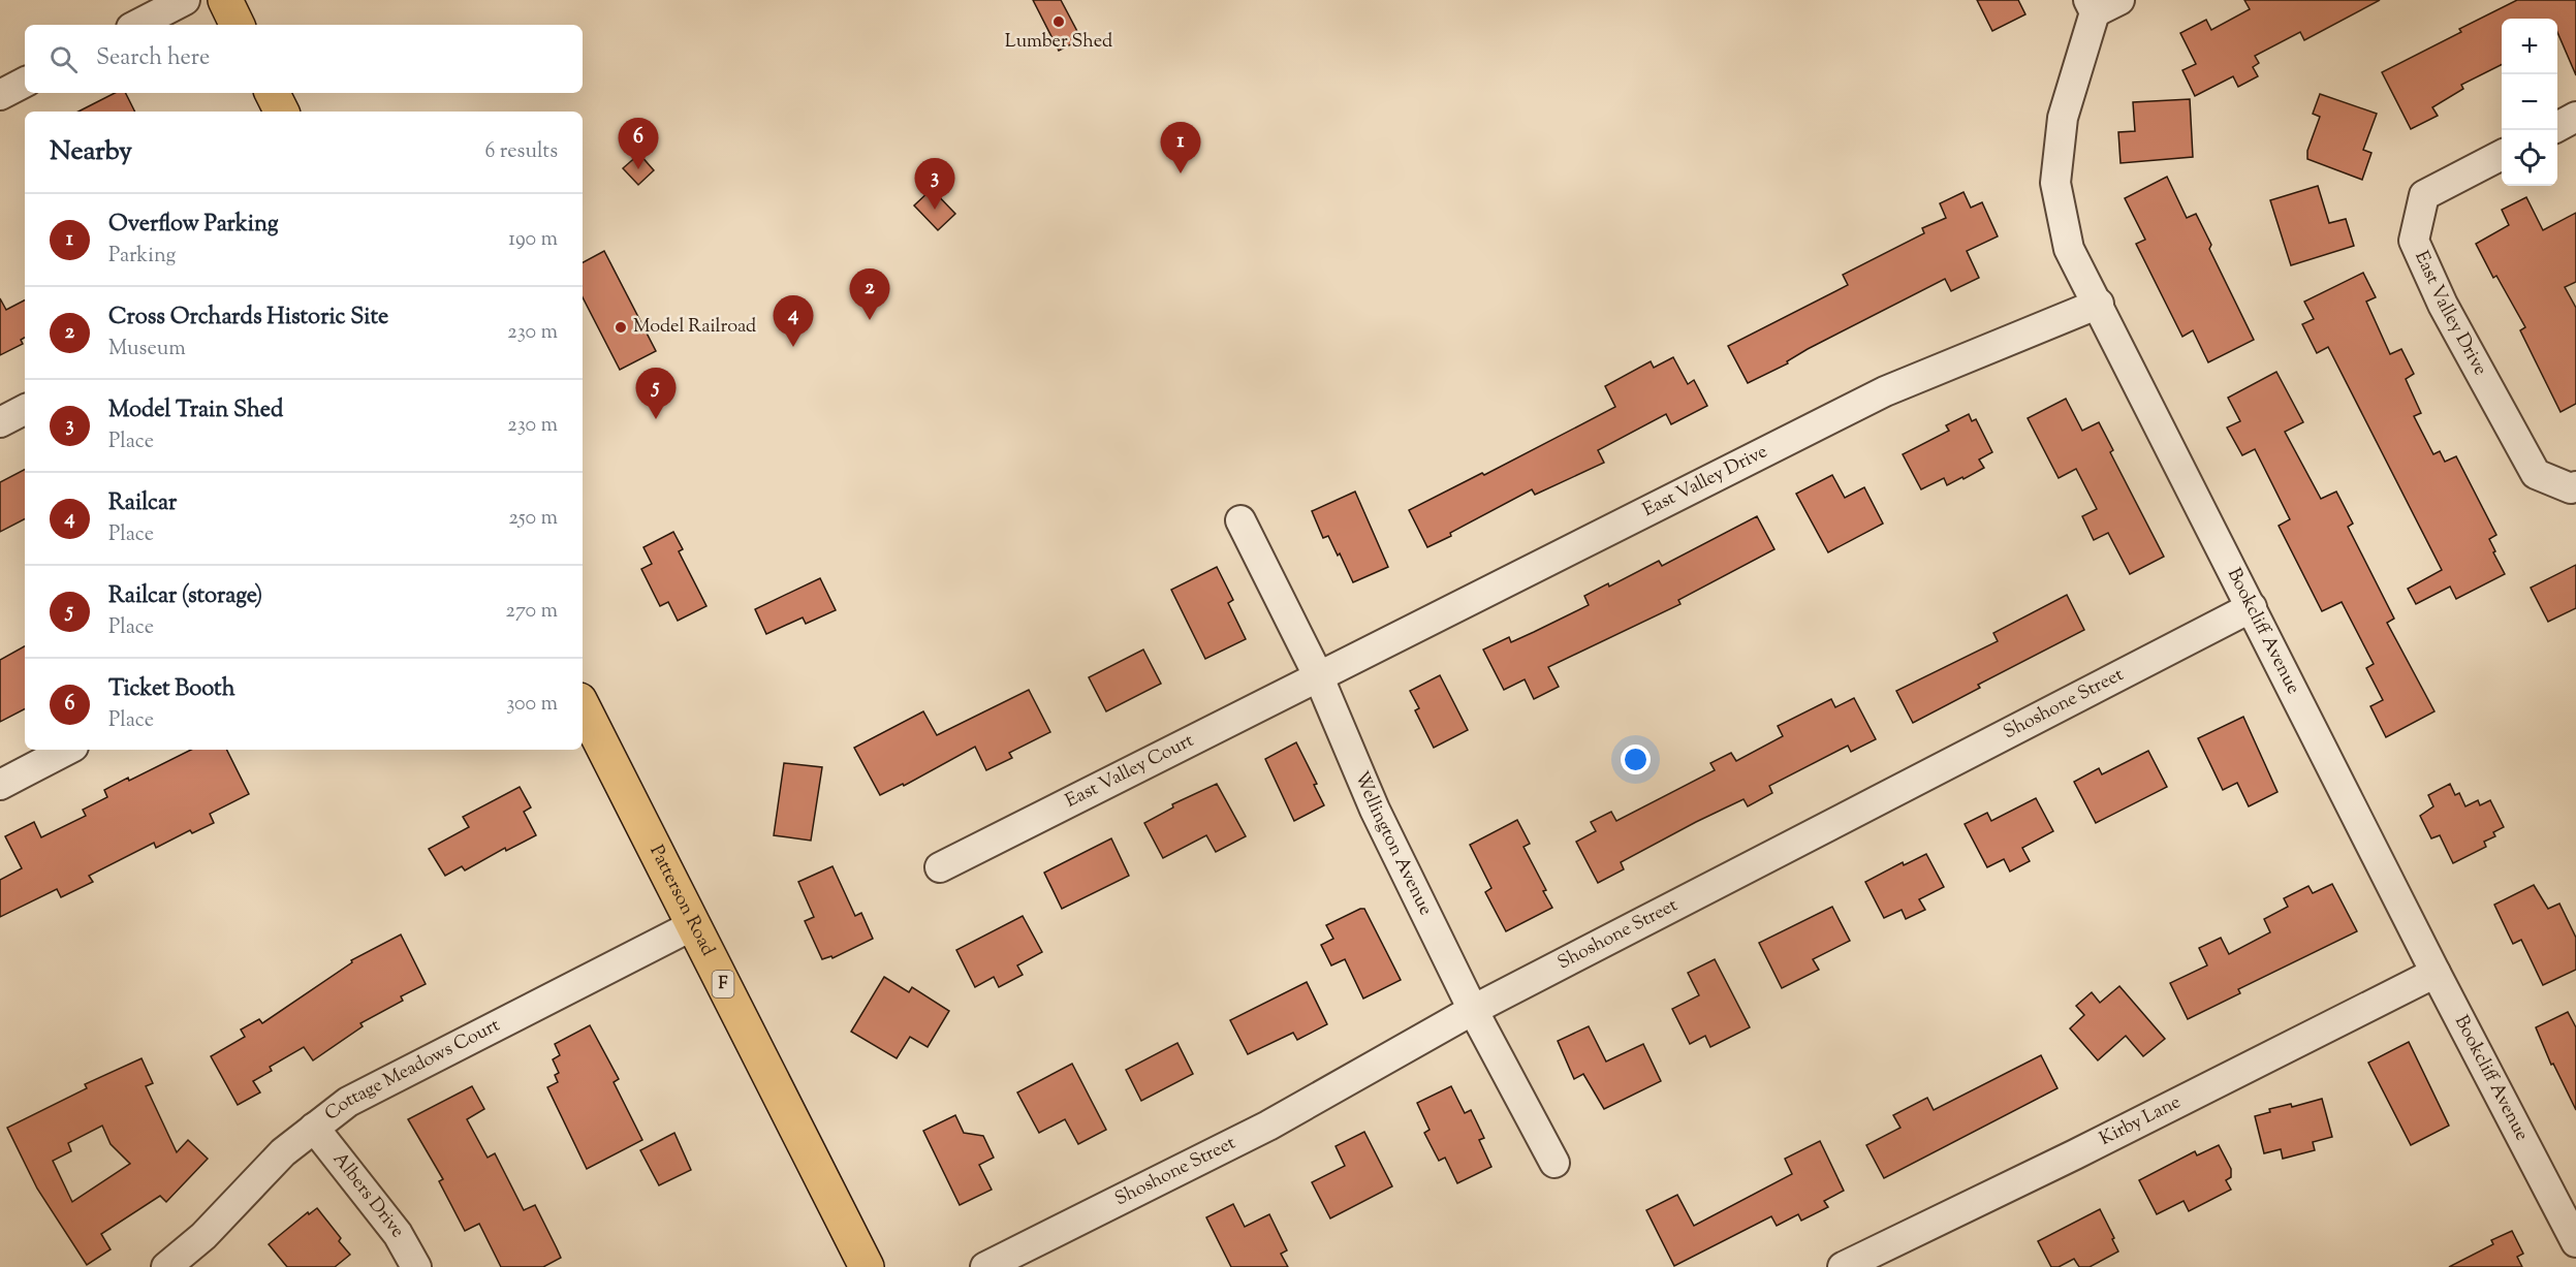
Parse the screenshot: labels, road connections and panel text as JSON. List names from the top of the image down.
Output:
{
  "streets": {
    "main road": ["Patterson Road", "F"],
    "street": [
      "East Valley Drive",
      "Bookcliff Avenue",
      "Shoshone Street",
      "East Valley Court",
      "Wellington Avenue",
      "Cottage Meadows Court",
      "Kirby Lane",
      "Albers Drive"
    ]
  },
  "crossings": [
    ["East Valley Drive", "Bookcliff Avenue"],
    ["East Valley Drive", "East Valley Court"],
    ["East Valley Drive", "Wellington Avenue"],
    ["Bookcliff Avenue", "Shoshone Street"],
    ["Bookcliff Avenue", "Kirby Lane"],
    ["Shoshone Street", "Wellington Avenue"],
    ["East Valley Court", "Wellington Avenue"],
    ["Patterson Road", "Cottage Meadows Court"],
    ["Cottage Meadows Court", "Albers Drive"]
  ],
  "places": ["Lumber Shed", "Model Railroad"],
  "page": {
    "map_buttons": ["+", "−"],
    "search": "Search here",
    "heading": ["Nearby", "6 results"],
    "pins": [
      "6",
      "1",
      "3",
      "2",
      "4",
      "5"
    ],
    "list": [
      {
        "mark": "1",
        "name": "Overflow Parking",
        "note": "Parking",
        "value": "190 m"
      },
      {
        "mark": "2",
        "name": "Cross Orchards Historic Site",
        "note": "Museum",
        "value": "230 m"
      },
      {
        "mark": "3",
        "name": "Model Train Shed",
        "note": "Place",
        "value": "230 m"
      },
      {
        "mark": "4",
        "name": "Railcar",
        "note": "Place",
        "value": "250 m"
      },
      {
        "mark": "5",
        "name": "Railcar (storage)",
        "note": "Place",
        "value": "270 m"
      },
      {
        "mark": "6",
        "name": "Ticket Booth",
        "note": "Place",
        "value": "300 m"
      }
    ]
  }
}
